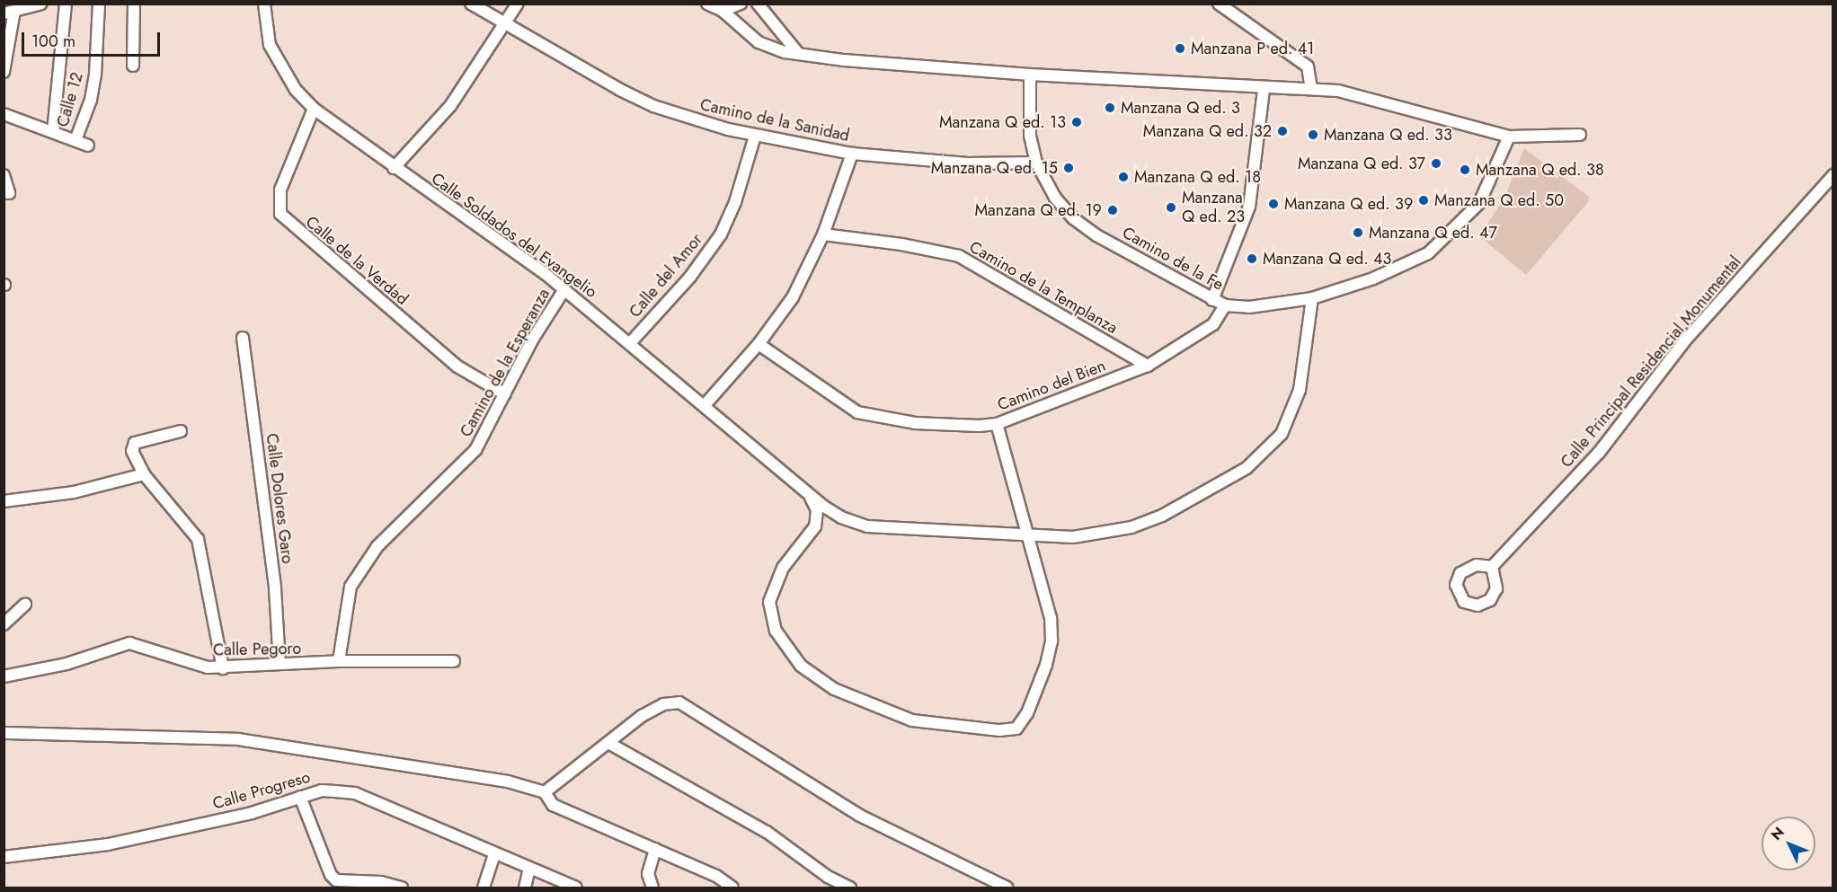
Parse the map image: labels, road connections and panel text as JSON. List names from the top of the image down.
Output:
{
  "streets": {
    "street": [
      "Calle 12",
      "Camino de la Sanidad",
      "Calle Soldados del Evangelio",
      "Camino de la Fe",
      "Calle de la Verdad",
      "Calle del Amor",
      "Camino de la Templanza",
      "Calle Principal Residencial Monumental",
      "Camino de la Esperanza",
      "Camino del Bien",
      "Calle Dolores Garo",
      "Calle Pegoro",
      "Calle Progreso"
    ]
  },
  "crossings": [
    ["Camino de la Sanidad", "Camino de la Fe"],
    ["Camino de la Sanidad", "Calle del Amor"],
    ["Calle Soldados del Evangelio", "Camino de la Fe"],
    ["Calle Soldados del Evangelio", "Calle de la Verdad"],
    ["Calle Soldados del Evangelio", "Calle del Amor"],
    ["Calle Soldados del Evangelio", "Camino de la Esperanza"],
    ["Camino de la Fe", "Camino del Bien"],
    ["Calle de la Verdad", "Camino de la Esperanza"],
    ["Camino de la Templanza", "Camino del Bien"],
    ["Camino de la Esperanza", "Calle Pegoro"],
    ["Calle Dolores Garo", "Calle Pegoro"]
  ],
  "places": [
    "Manzana P ed. 41",
    "Manzana Q ed. 3",
    "Manzana Q ed. 13",
    "Manzana Q ed. 32",
    "Manzana Q ed. 33",
    "Manzana Q ed. 37",
    "Manzana Q ed. 15",
    "Manzana Q ed. 38",
    "Manzana Q ed. 18",
    "Manzana Q ed. 50",
    "Manzana Q ed. 39",
    "Manzana Q ed. 23",
    "Manzana Q ed. 19",
    "Manzana Q ed. 47",
    "Manzana Q ed. 43"
  ],
  "scale_bar": "100 m",
  "north": "top left"
}
